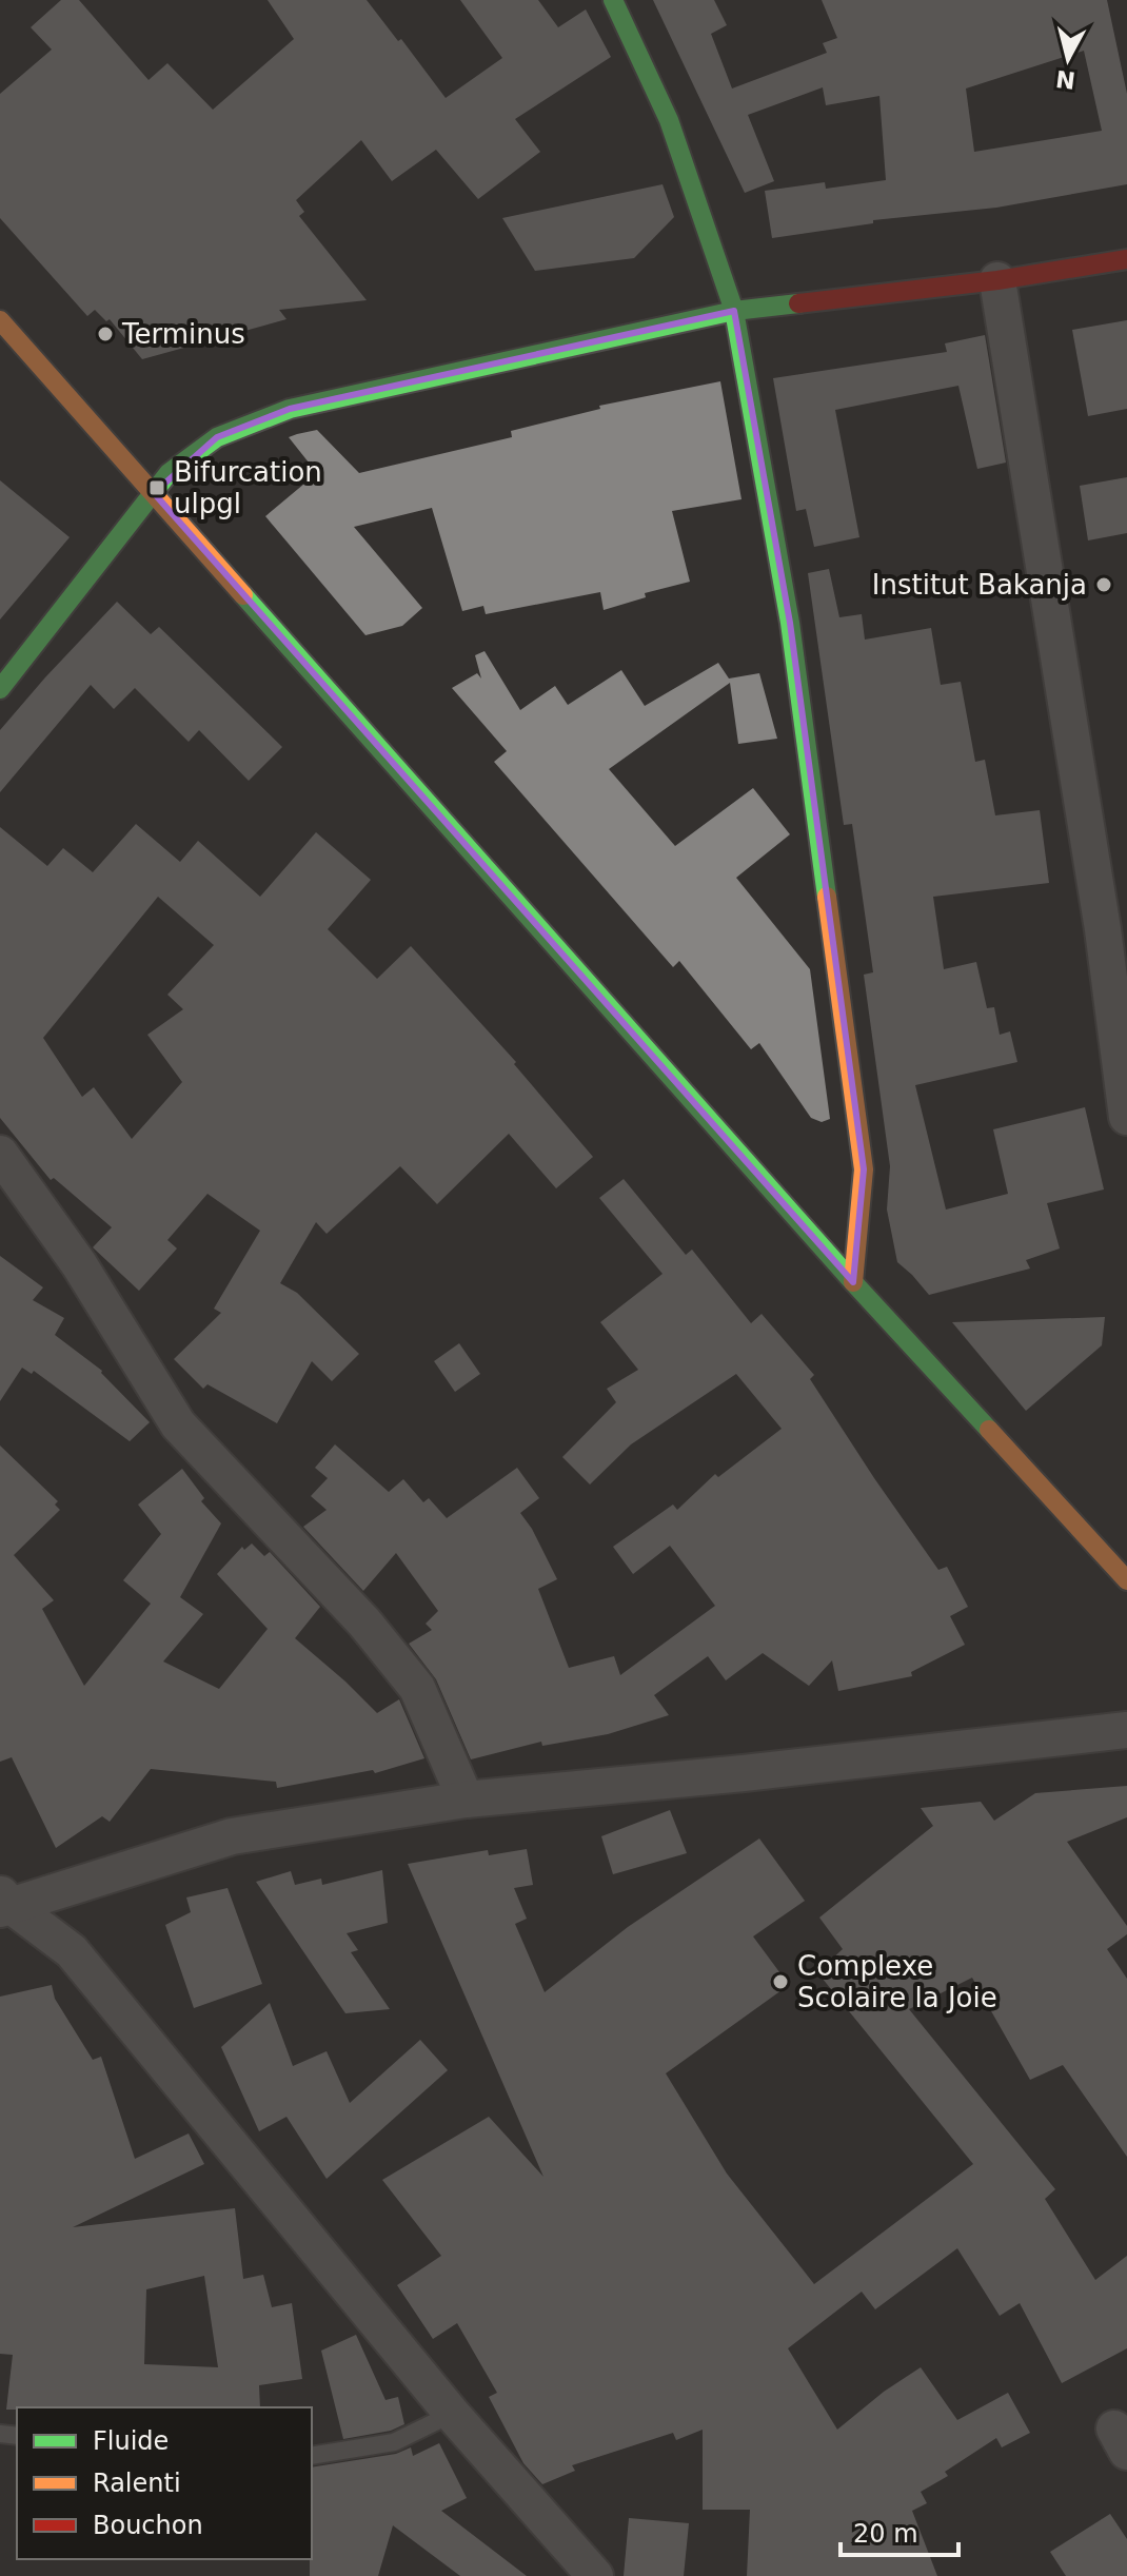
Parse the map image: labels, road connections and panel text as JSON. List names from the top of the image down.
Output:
{
  "places": {
    "other": ["Terminus", "Institut Bakanja", "Complexe Scolaire la Joie"],
    "transit": ["Bifurcation ulpgl"]
  },
  "legend": ["Fluide", "Ralenti", "Bouchon"],
  "scale_bar": "20 m",
  "north": "bottom"
}
